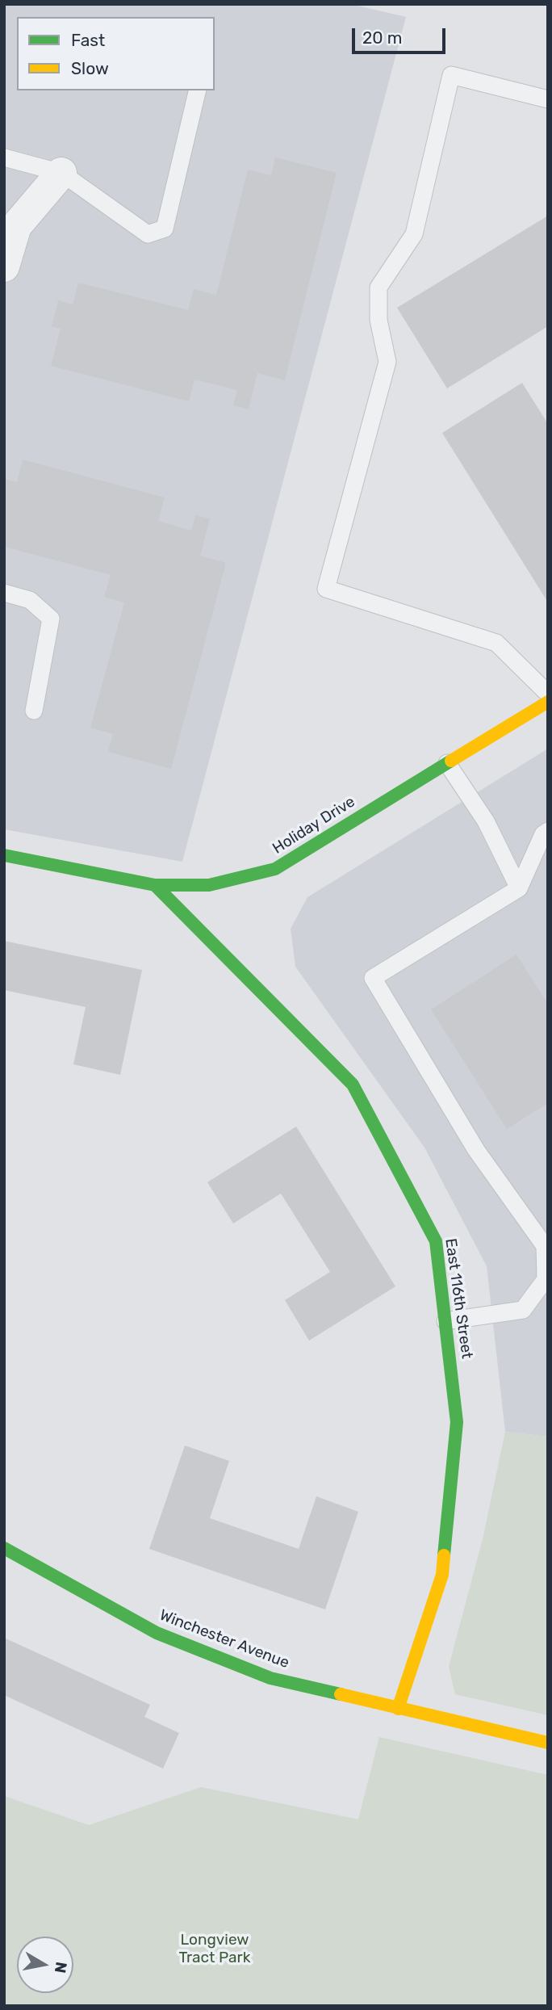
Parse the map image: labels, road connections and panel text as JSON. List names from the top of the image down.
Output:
{
  "streets": {
    "street": ["Holiday Drive", "East 116th Street", "Winchester Avenue"]
  },
  "crossings": [
    ["Holiday Drive", "East 116th Street"],
    ["East 116th Street", "Winchester Avenue"]
  ],
  "parks": ["Longview Tract Park"],
  "legend": ["Fast", "Slow"],
  "scale_bar": "20 m",
  "north": "right"
}
